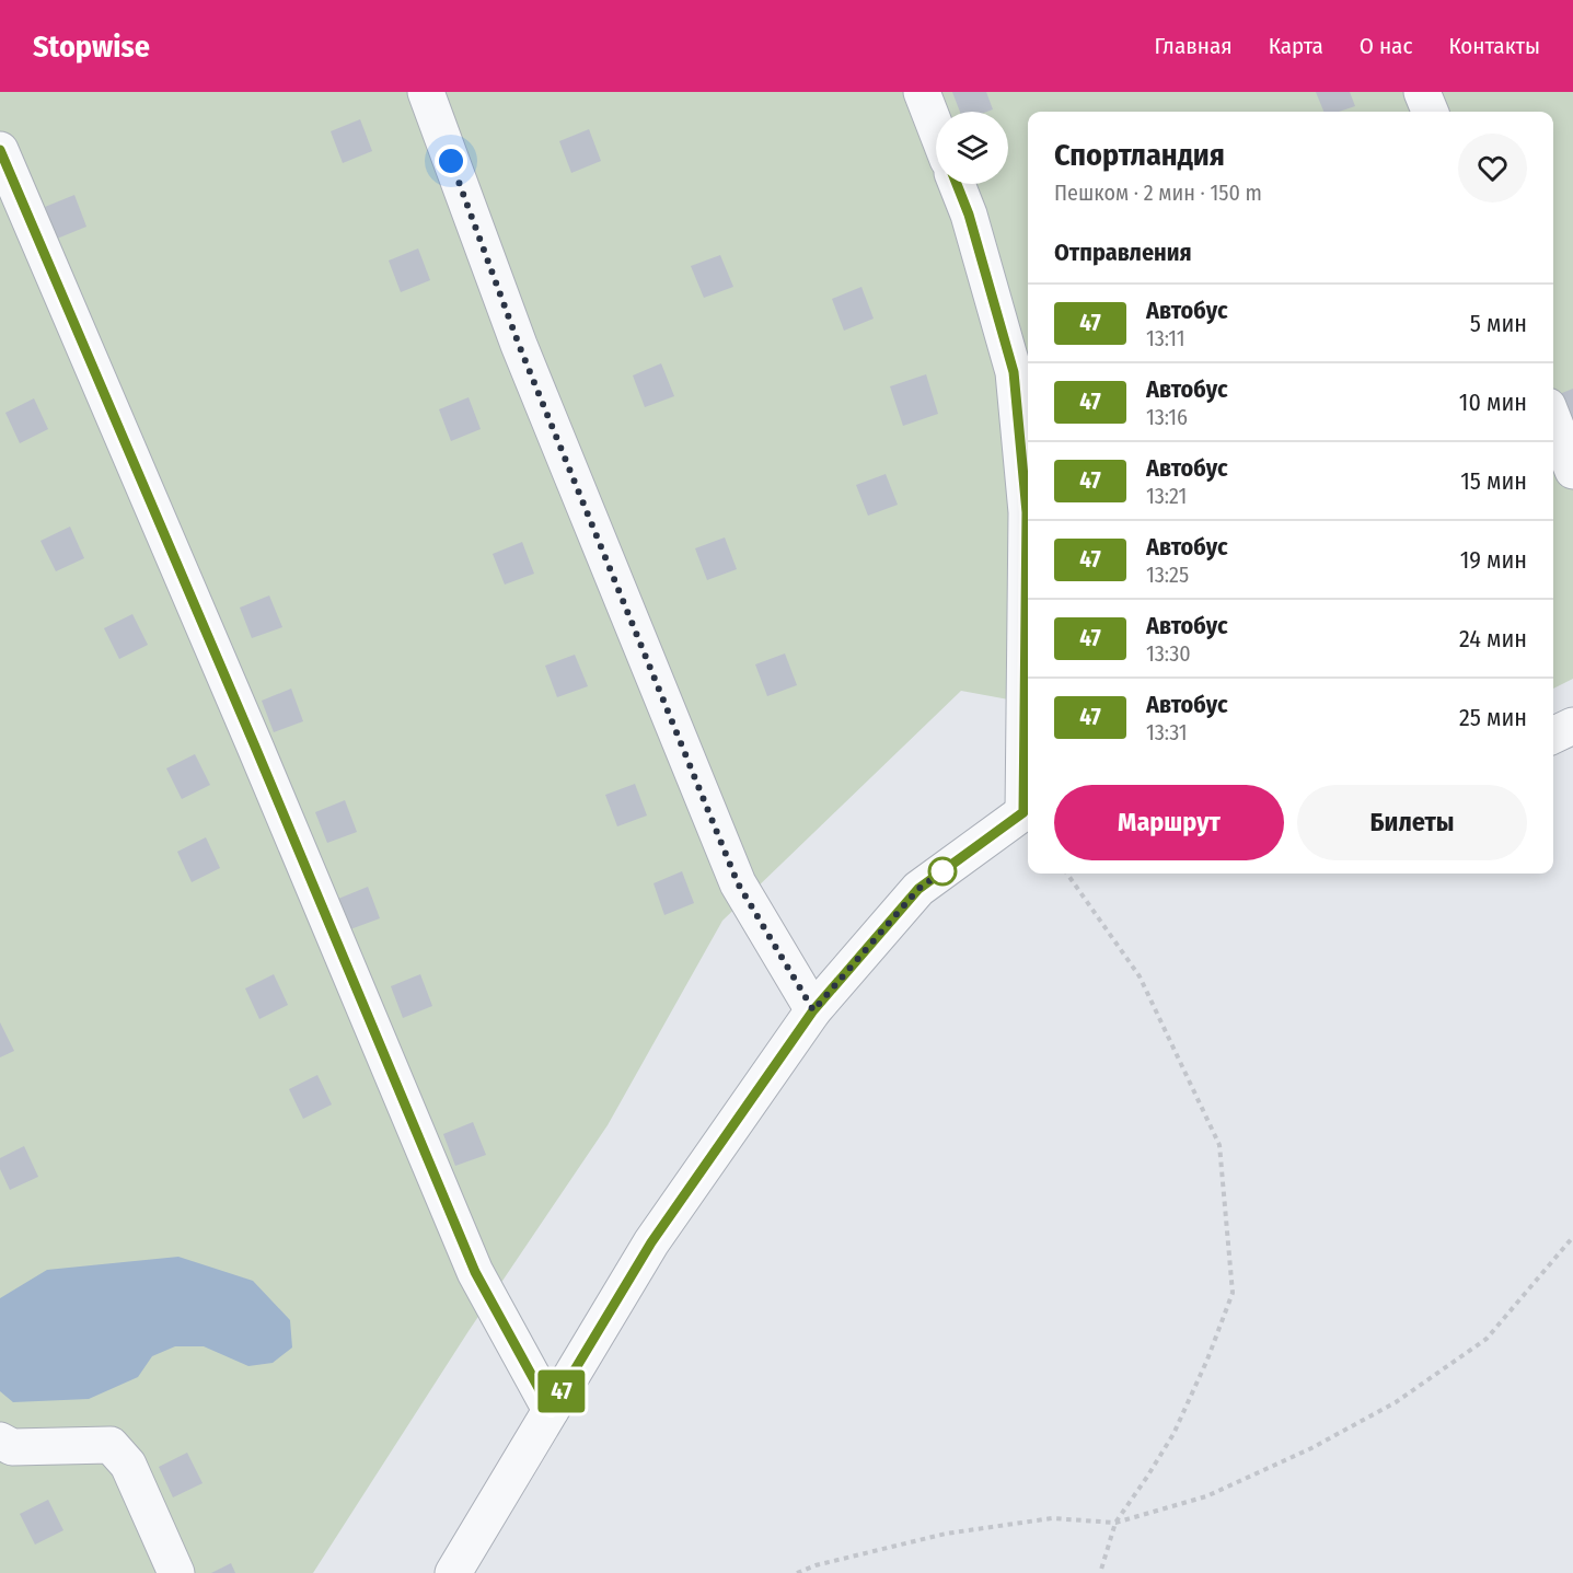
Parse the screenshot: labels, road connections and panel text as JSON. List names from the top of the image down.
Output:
{
  "lines": ["bus line 47"],
  "page": {
    "header": "Stopwise",
    "nav": [
      "Главная",
      "Карта",
      "О нас",
      "Контакты"
    ],
    "on_map": "47",
    "heading": [
      ["Спортландия", "Пешком · 2 мин · 150 m"],
      "Отправления"
    ],
    "list": [
      {
        "mark": "47",
        "name": "Автобус",
        "note": "13:11",
        "value": "5 мин"
      },
      {
        "mark": "47",
        "name": "Автобус",
        "note": "13:16",
        "value": "10 мин"
      },
      {
        "mark": "47",
        "name": "Автобус",
        "note": "13:21",
        "value": "15 мин"
      },
      {
        "mark": "47",
        "name": "Автобус",
        "note": "13:25",
        "value": "19 мин"
      },
      {
        "mark": "47",
        "name": "Автобус",
        "note": "13:30",
        "value": "24 мин"
      },
      {
        "mark": "47",
        "name": "Автобус",
        "note": "13:31",
        "value": "25 мин"
      }
    ],
    "buttons": ["Маршрут", "Билеты"]
  }
}
